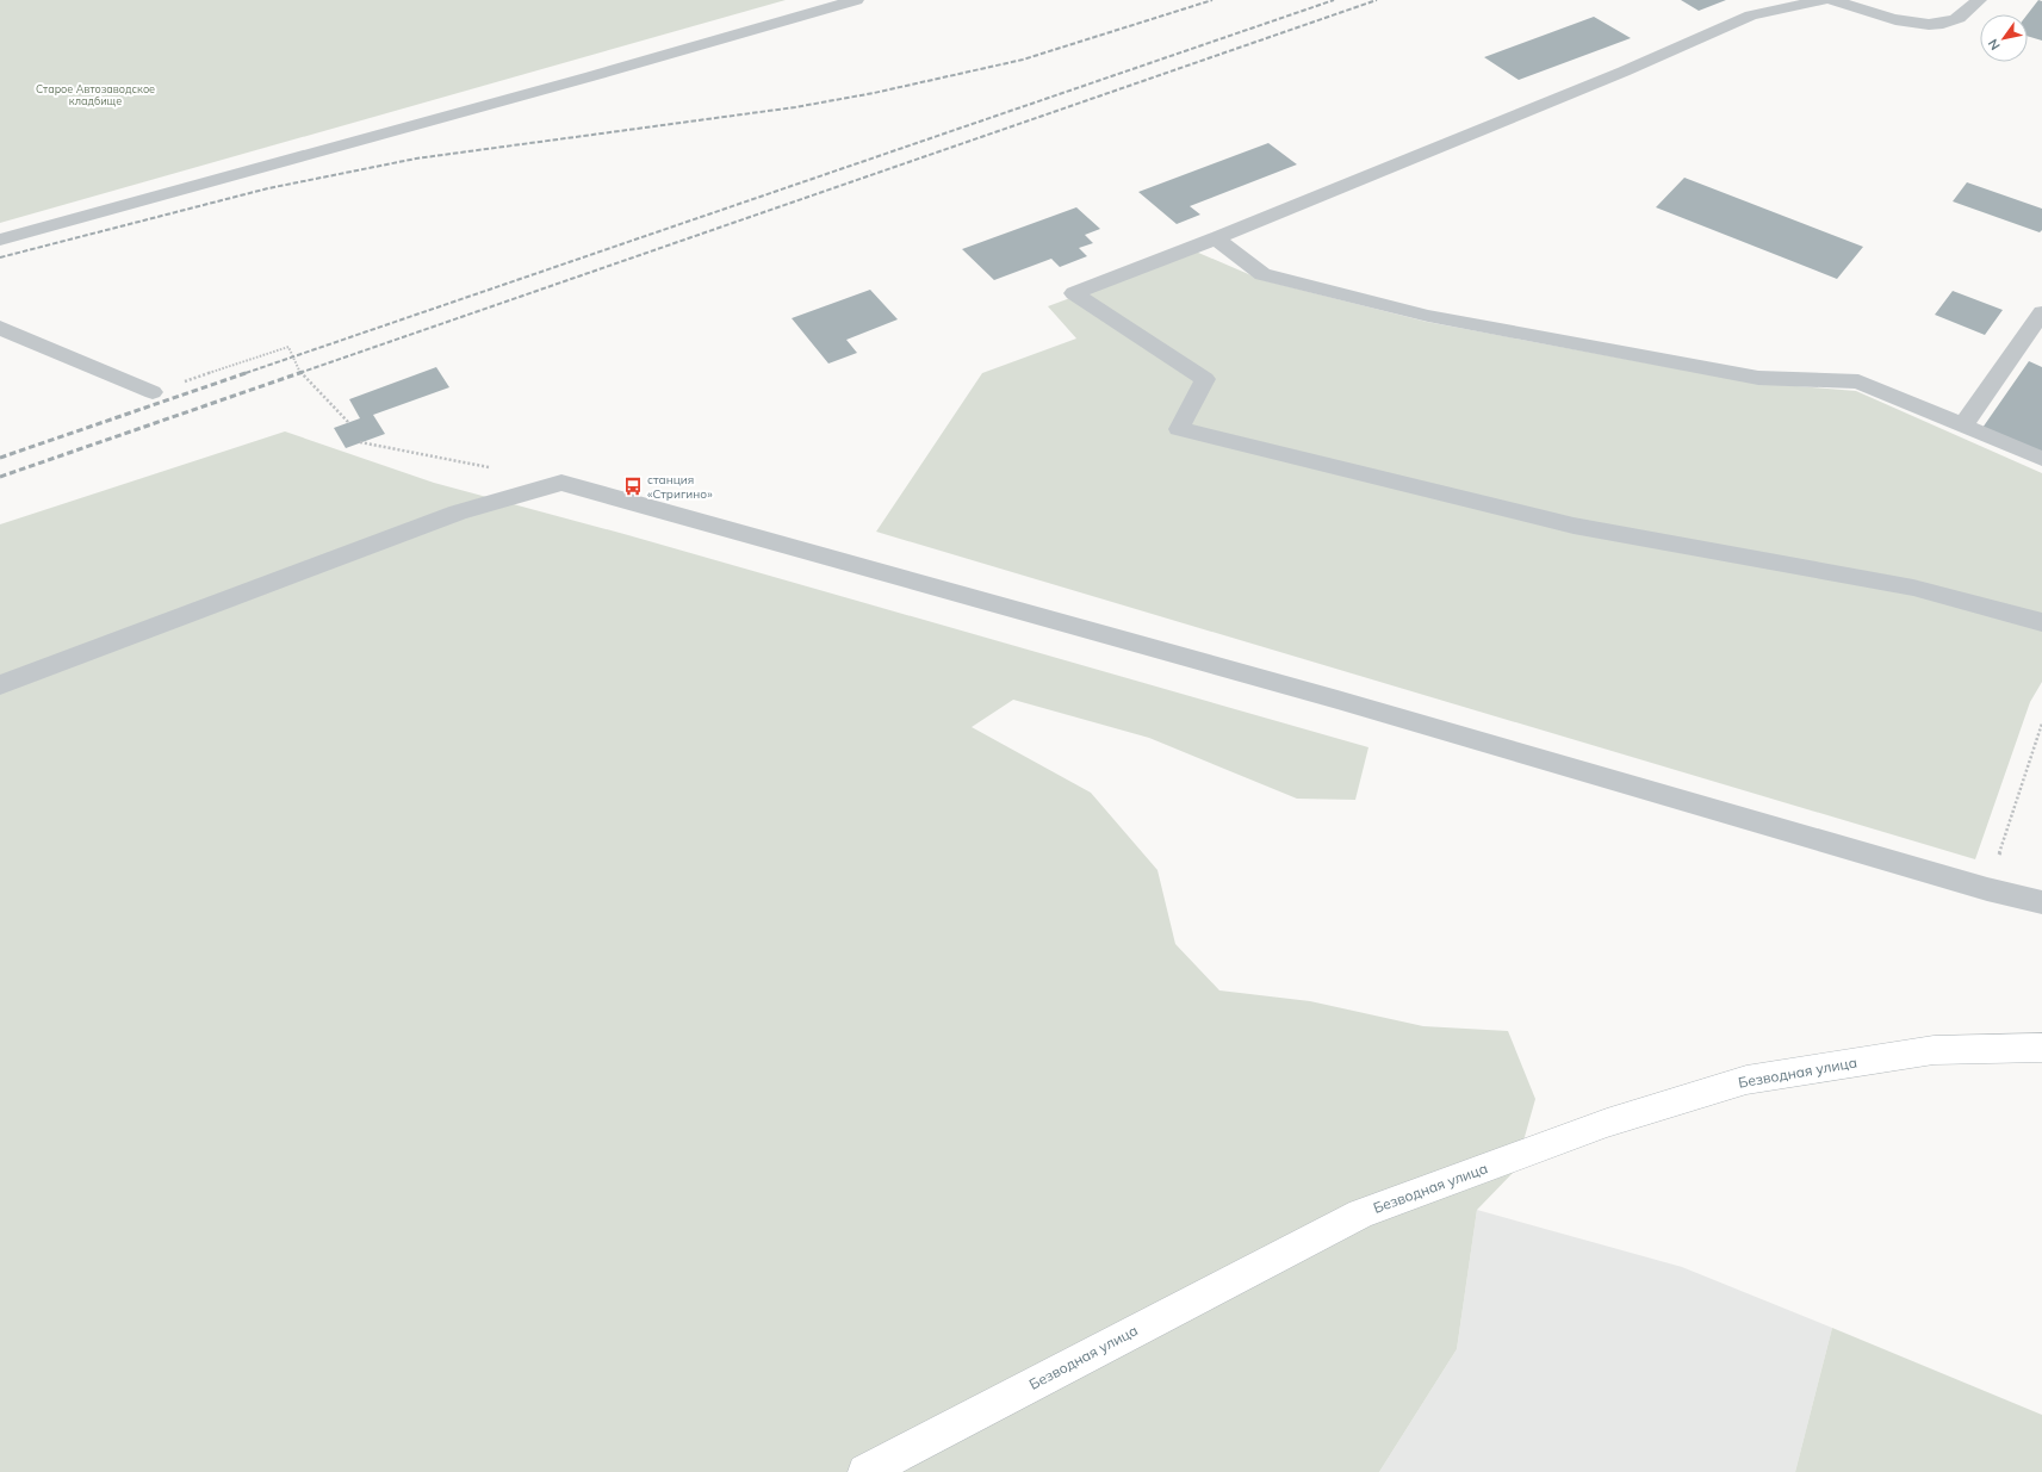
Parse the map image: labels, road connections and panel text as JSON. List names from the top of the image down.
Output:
{
  "streets": {
    "main road": ["Безводная улица"]
  },
  "parks": ["Старое Автозаводское кладбище"],
  "places": {
    "bus stop": ["станция «Стригино»"]
  },
  "north": "bottom left"
}
